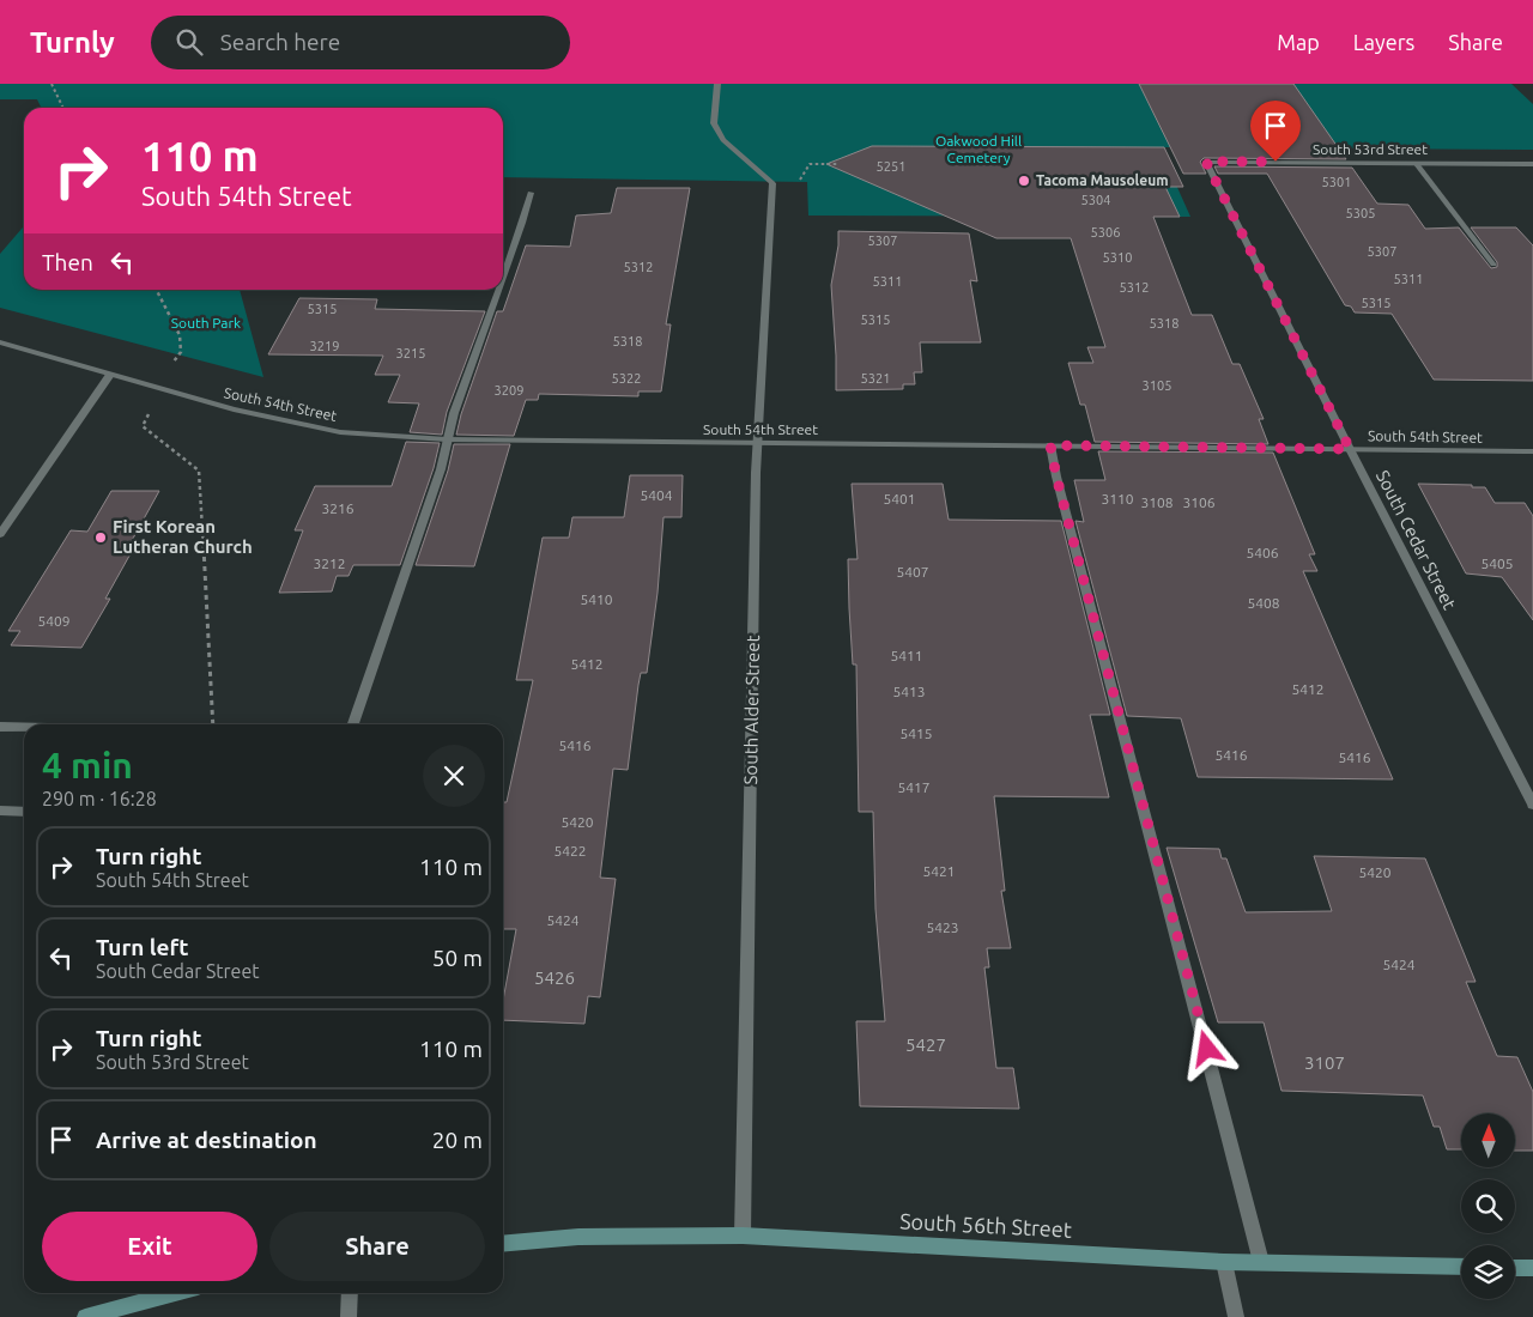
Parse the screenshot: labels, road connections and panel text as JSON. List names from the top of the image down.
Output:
{
  "streets": {
    "main road": ["South 56th Street"],
    "street": [
      "South 53rd Street",
      "South 54th Street",
      "South Cedar Street",
      "South Alder Street"
    ]
  },
  "crossings": [
    ["South 53rd Street", "South Cedar Street"],
    ["South 54th Street", "South Cedar Street"],
    ["South 54th Street", "South Alder Street"],
    ["South Alder Street", "South 56th Street"]
  ],
  "parks": ["Oakwood Hill Cemetery", "South Park"],
  "places": ["Tacoma Mausoleum", "First Korean Lutheran Church"],
  "house_numbers": [
    "5251",
    "5301",
    "5304",
    "5305",
    "5306",
    "5307",
    "5307",
    "5310",
    "5312",
    "5311",
    "5311",
    "5312",
    "5315",
    "5315",
    "5315",
    "5318",
    "5318",
    "3219",
    "3215",
    "5322",
    "5321",
    "3105",
    "3209",
    "5404",
    "5401",
    "3110",
    "3108",
    "3106",
    "3216",
    "5406",
    "3212",
    "5405",
    "5407",
    "5410",
    "5408",
    "5409",
    "5411",
    "5412",
    "5412",
    "5413",
    "5415",
    "5416",
    "5416",
    "5416",
    "5417",
    "5420",
    "5422",
    "5421",
    "5420",
    "5424",
    "5423",
    "5424",
    "5426",
    "5427",
    "3107"
  ],
  "north": "top",
  "page": {
    "header": "Turnly",
    "search": "Search here",
    "nav": ["Map", "Layers", "Share"],
    "turn": ["110 m", "South 54th Street"],
    "then": "Then",
    "heading": ["4 min", "290 m · 16:28"],
    "list": [
      {
        "name": "Turn right",
        "note": "South 54th Street",
        "value": "110 m"
      },
      {
        "name": "Turn left",
        "note": "South Cedar Street",
        "value": "50 m"
      },
      {
        "name": "Turn right",
        "note": "South 53rd Street",
        "value": "110 m"
      },
      {
        "name": "Arrive at destination",
        "value": "20 m"
      }
    ],
    "buttons": ["Exit", "Share"]
  }
}
